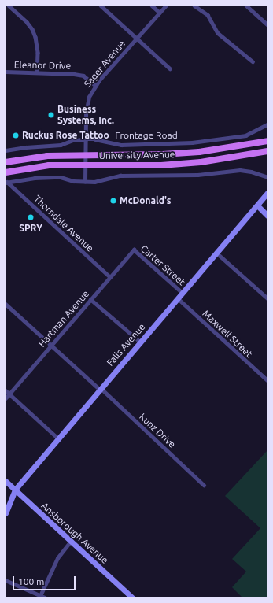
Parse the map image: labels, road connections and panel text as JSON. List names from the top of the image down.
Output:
{
  "streets": {
    "main road": ["University Avenue"],
    "street": [
      "Sager Avenue",
      "Eleanor Drive",
      "Frontage Road",
      "Thorndale Avenue",
      "Carter Street",
      "Hartman Avenue",
      "Maxwell Street",
      "Falls Avenue",
      "Kunz Drive",
      "Ansborough Avenue"
    ]
  },
  "crossings": [
    ["Sager Avenue", "Eleanor Drive"],
    ["Sager Avenue", "Frontage Road"],
    ["Sager Avenue", "University Avenue"],
    ["Thorndale Avenue", "Hartman Avenue"],
    ["Carter Street", "Hartman Avenue"],
    ["Carter Street", "Falls Avenue"],
    ["Hartman Avenue", "Kunz Drive"],
    ["Maxwell Street", "Falls Avenue"],
    ["Falls Avenue", "Kunz Drive"],
    ["Falls Avenue", "Ansborough Avenue"]
  ],
  "places": [
    "Business Systems, Inc.",
    "Ruckus Rose Tattoo",
    "McDonald's",
    "SPRY"
  ],
  "scale_bar": "100 m"
}
